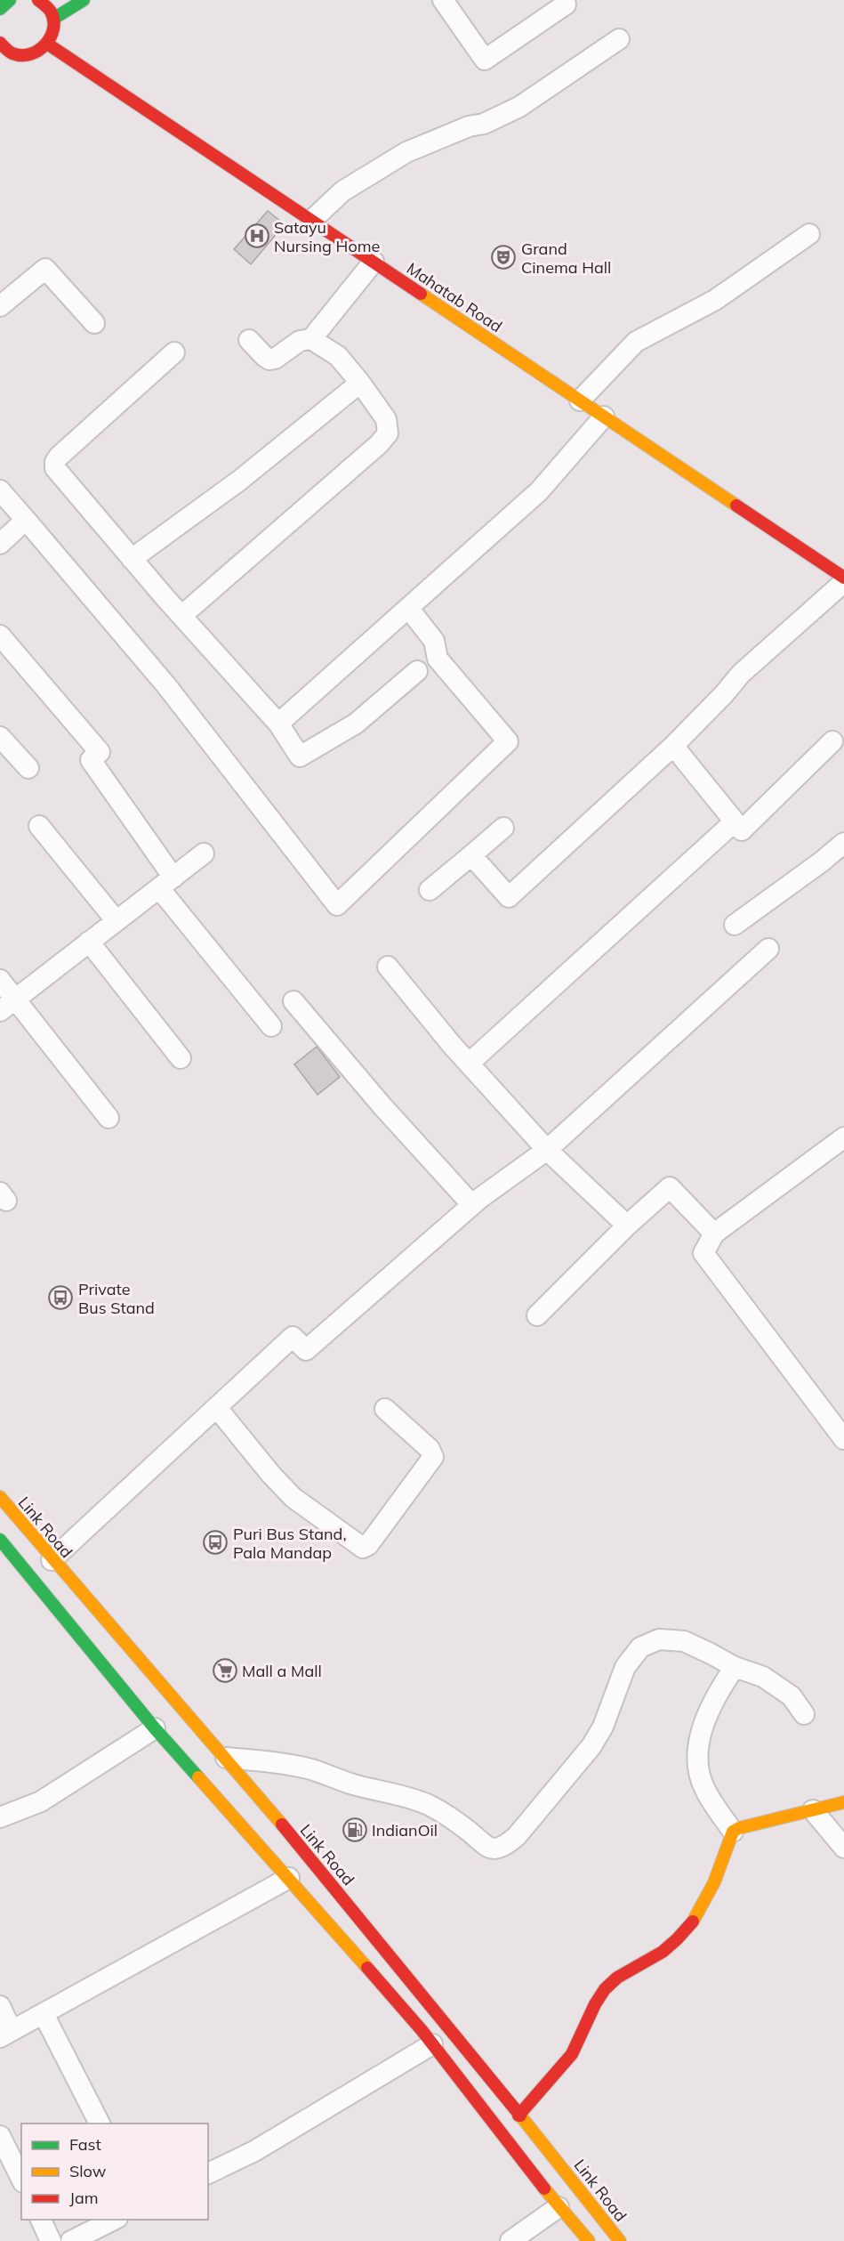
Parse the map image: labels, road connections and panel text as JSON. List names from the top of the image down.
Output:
{
  "streets": {
    "main road": ["Mahatab Road", "Link Road"]
  },
  "places": {
    "hospital": ["Satayu Nursing Home"],
    "theatre": ["Grand Cinema Hall"],
    "bus stop": ["Private Bus Stand", "Puri Bus Stand, Pala Mandap"],
    "supermarket": ["Mall a Mall"],
    "fuel station": ["IndianOil"]
  },
  "legend": ["Fast", "Slow", "Jam"]
}
